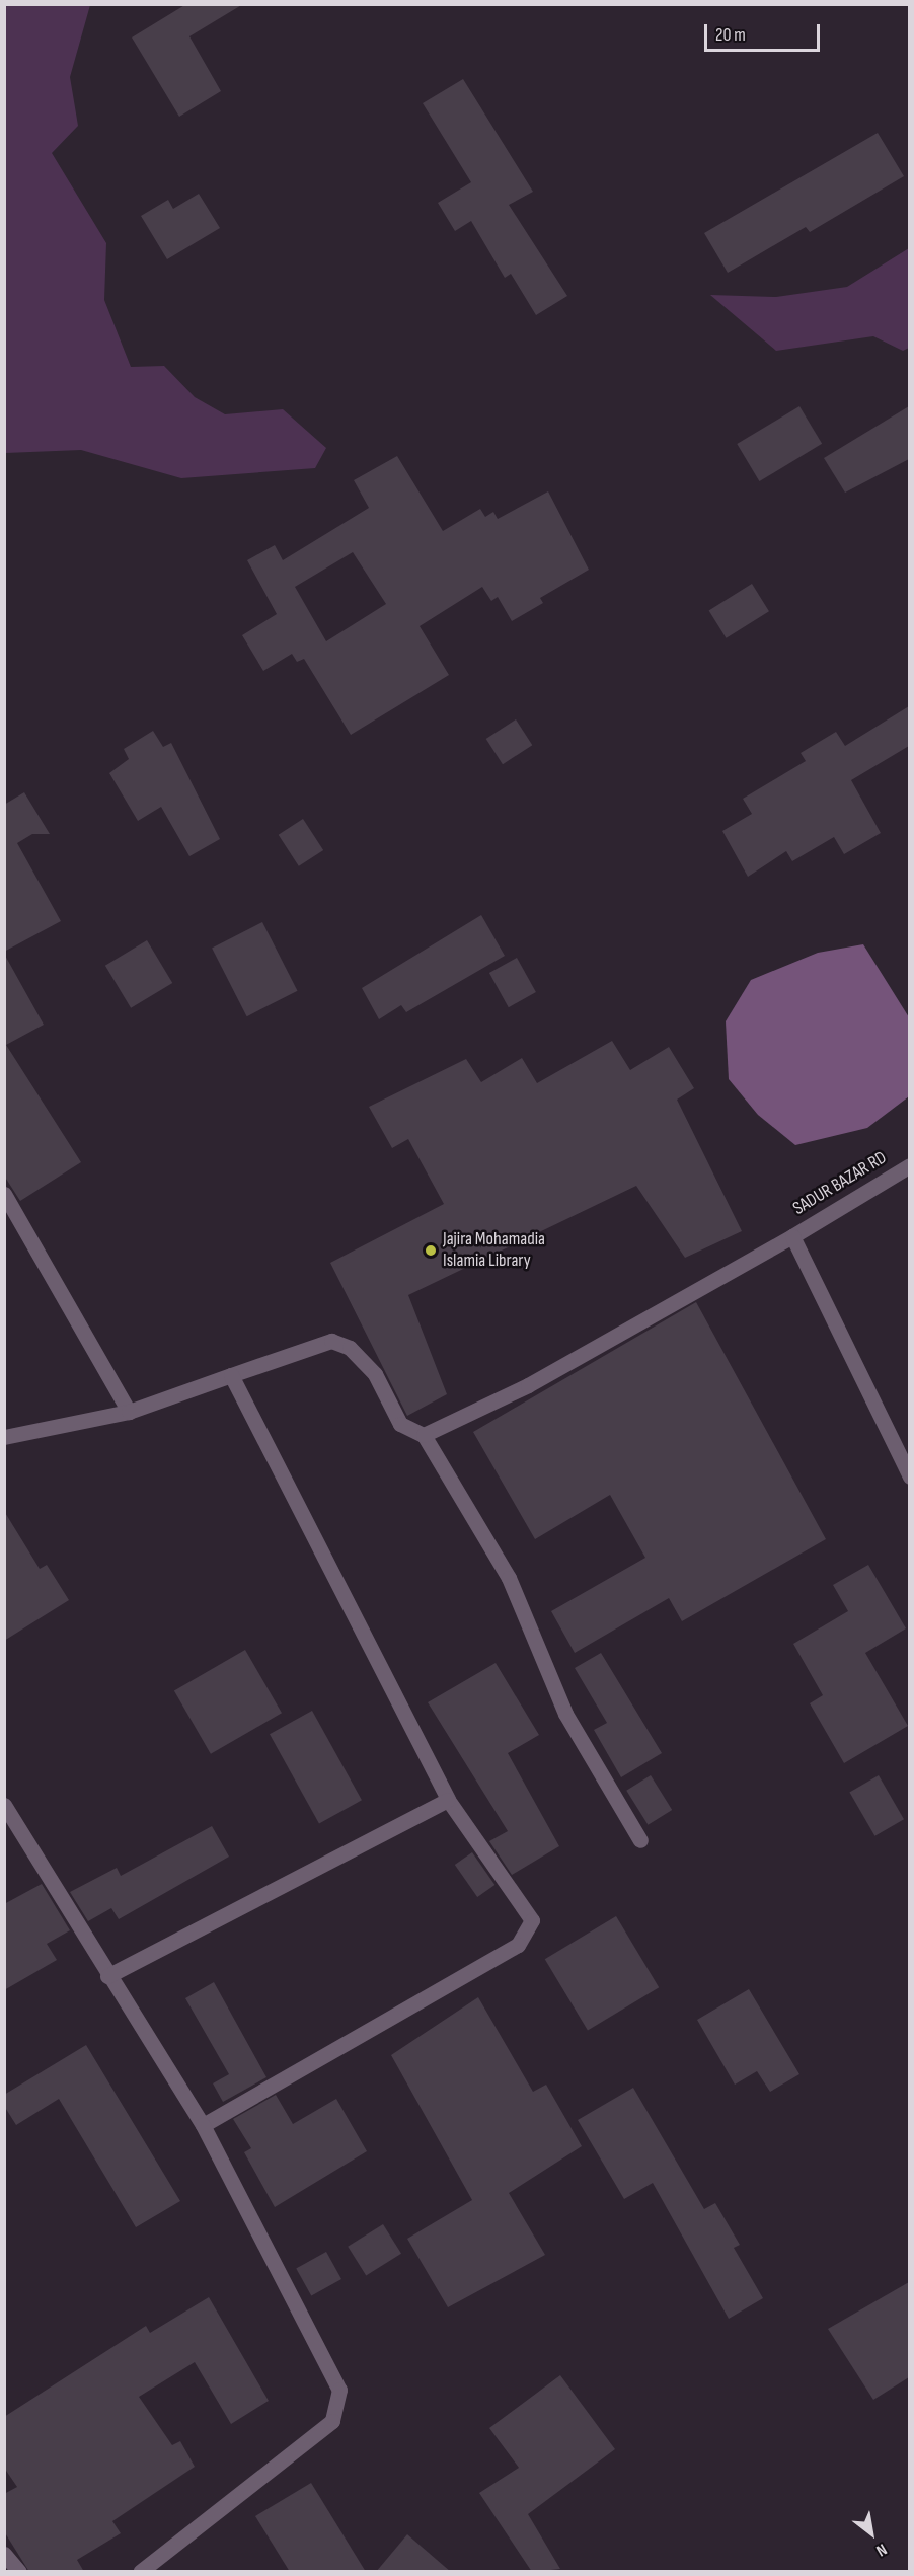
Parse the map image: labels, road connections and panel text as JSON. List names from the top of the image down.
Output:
{
  "streets": {
    "street": ["SADUR BAZAR RD"]
  },
  "places": ["Jajira Mohamadia Islamia Library"],
  "scale_bar": "20 m",
  "north": "bottom right"
}
